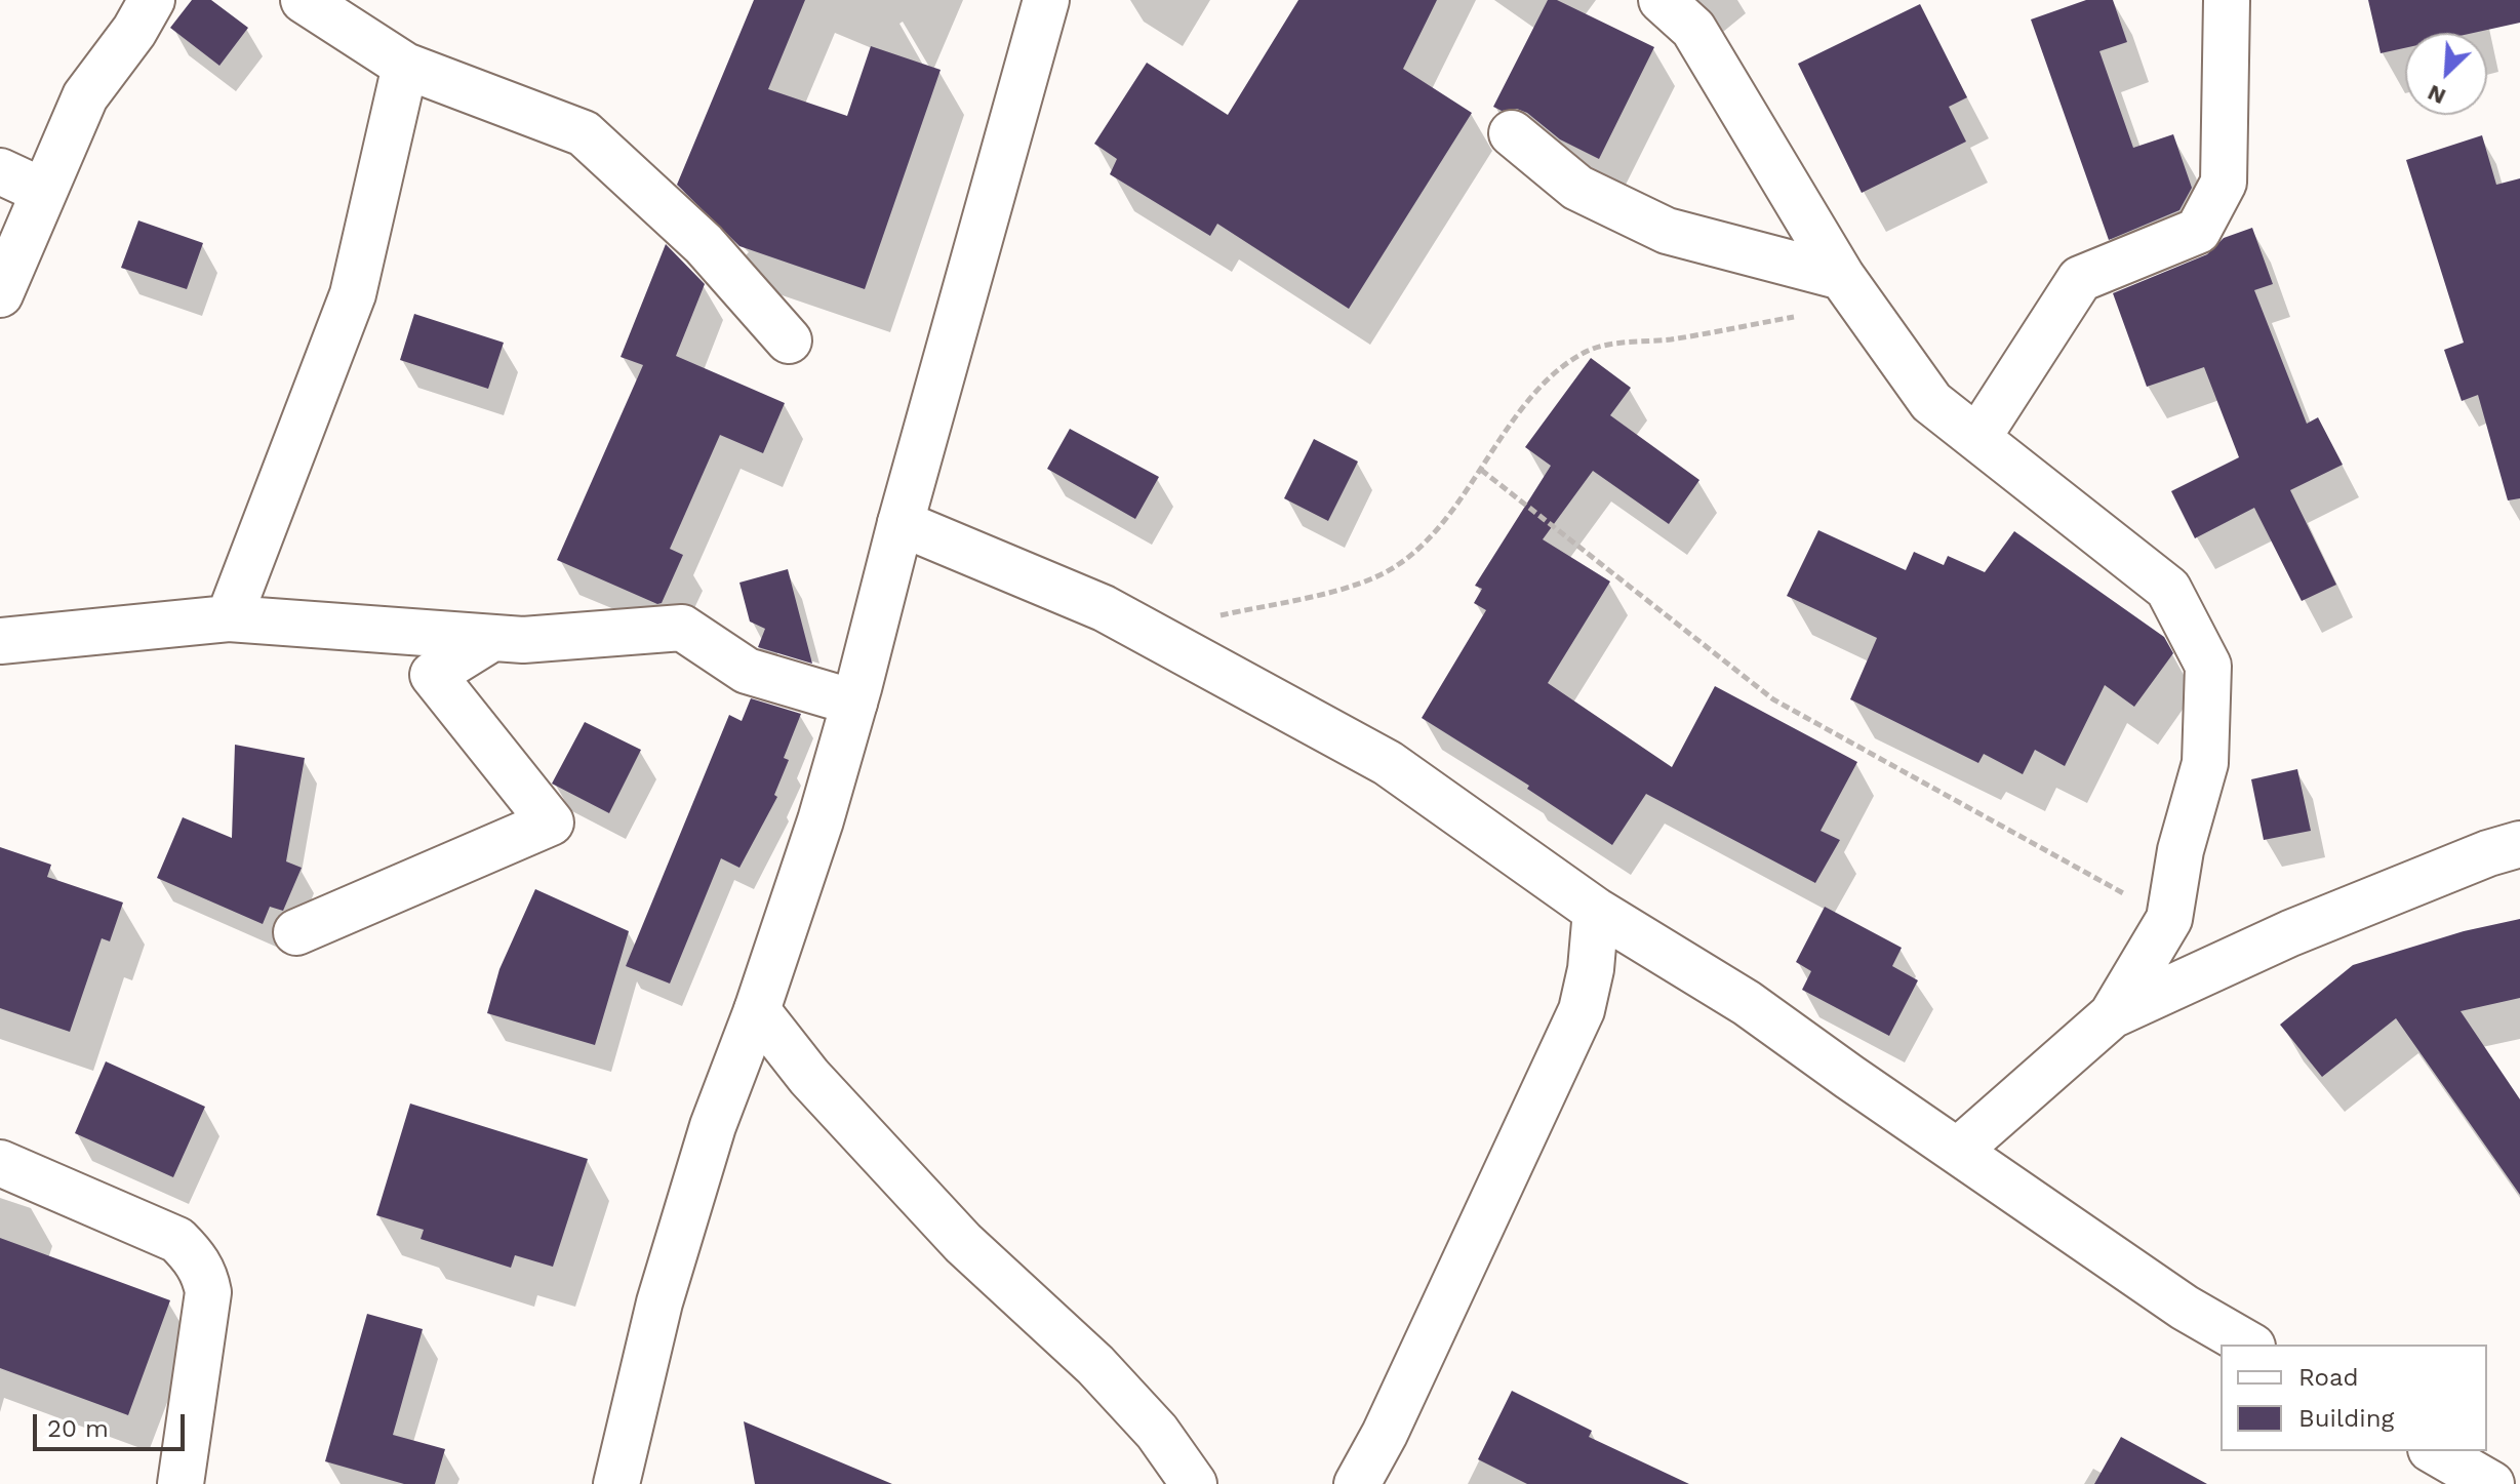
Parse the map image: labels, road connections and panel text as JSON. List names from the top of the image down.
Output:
{
  "legend": ["Road", "Building"],
  "scale_bar": "20 m",
  "north": "bottom left"
}
